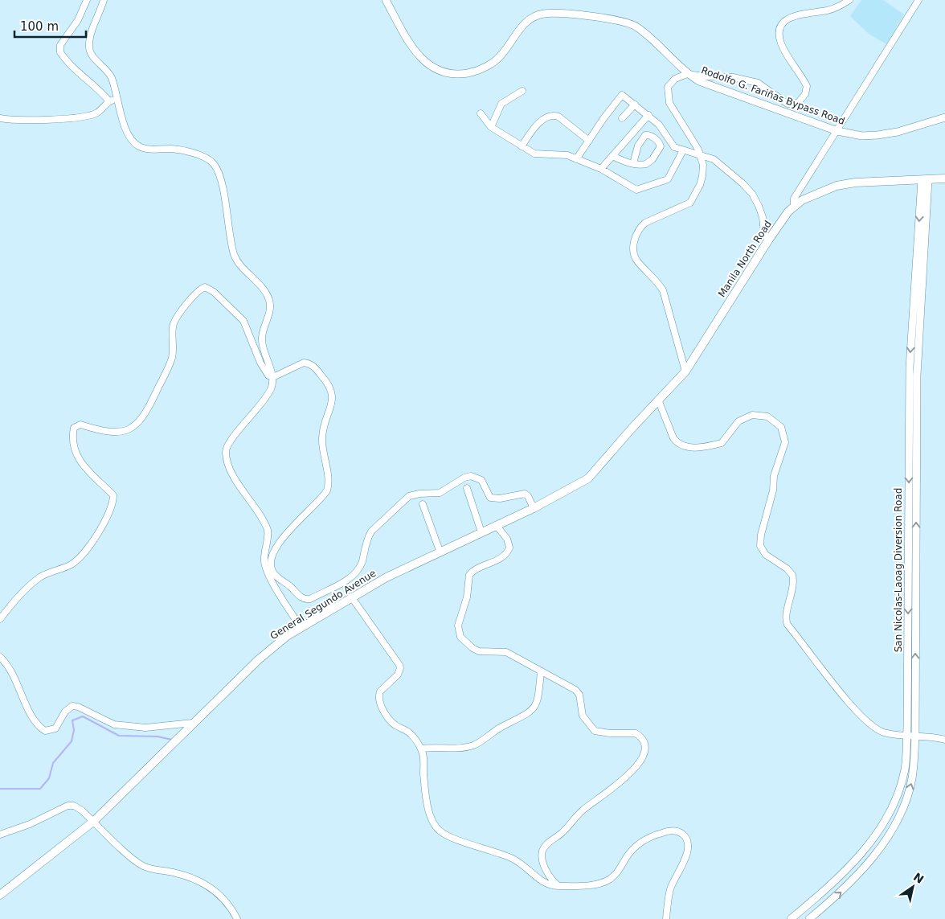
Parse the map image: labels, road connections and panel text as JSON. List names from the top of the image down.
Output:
{
  "streets": {
    "highway": ["Manila North Road", "General Segundo Avenue"],
    "main road": ["Rodolfo G. Fariñas Bypass Road", "San Nicolas-Laoag Diversion Road"]
  },
  "crossings": [
    ["Manila North Road", "San Nicolas-Laoag Diversion Road"],
    ["Manila North Road", "General Segundo Avenue"]
  ],
  "scale_bar": "100 m",
  "north": "top right"
}
